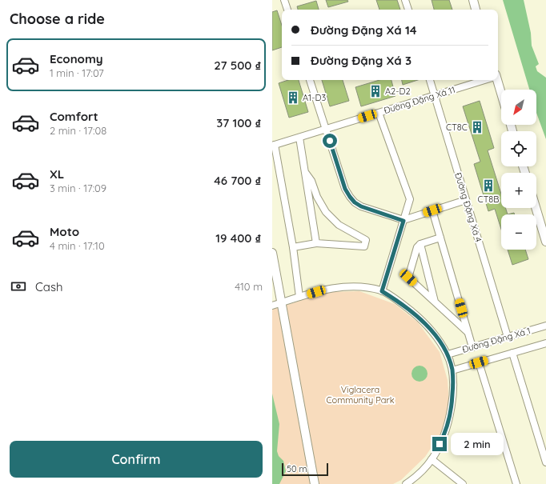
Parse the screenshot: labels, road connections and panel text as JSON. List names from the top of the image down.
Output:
{
  "streets": {
    "street": ["Đường Đặng Xá 11", "Đường Đặng Xá 4", "Đường Đặng Xá 1"]
  },
  "crossings": [
    ["Đường Đặng Xá 11", "Đường Đặng Xá 4"],
    ["Đường Đặng Xá 4", "Đường Đặng Xá 1"]
  ],
  "parks": ["Viglacera Community Park"],
  "places": {
    "building": [
      "A2-D2",
      "A1-D3",
      "CT8C",
      "CT8B"
    ]
  },
  "scale_bar": "50 m",
  "north": "bottom left",
  "page": {
    "heading": "Choose a ride",
    "banner": ["Đường Đặng Xá 14", "Đường Đặng Xá 3"],
    "list": [
      {
        "name": "Economy",
        "note": "1 min · 17:07",
        "value": "27 500 ₫"
      },
      {
        "name": "Comfort",
        "note": "2 min · 17:08",
        "value": "37 100 ₫"
      },
      {
        "name": "XL",
        "note": "3 min · 17:09",
        "value": "46 700 ₫"
      },
      {
        "name": "Moto",
        "note": "4 min · 17:10",
        "value": "19 400 ₫"
      }
    ],
    "map_buttons": ["+", "−"],
    "pay": ["Cash", "410 m"],
    "bubble": "2 min",
    "buttons": "Confirm",
    "scale": "50 m"
  }
}
